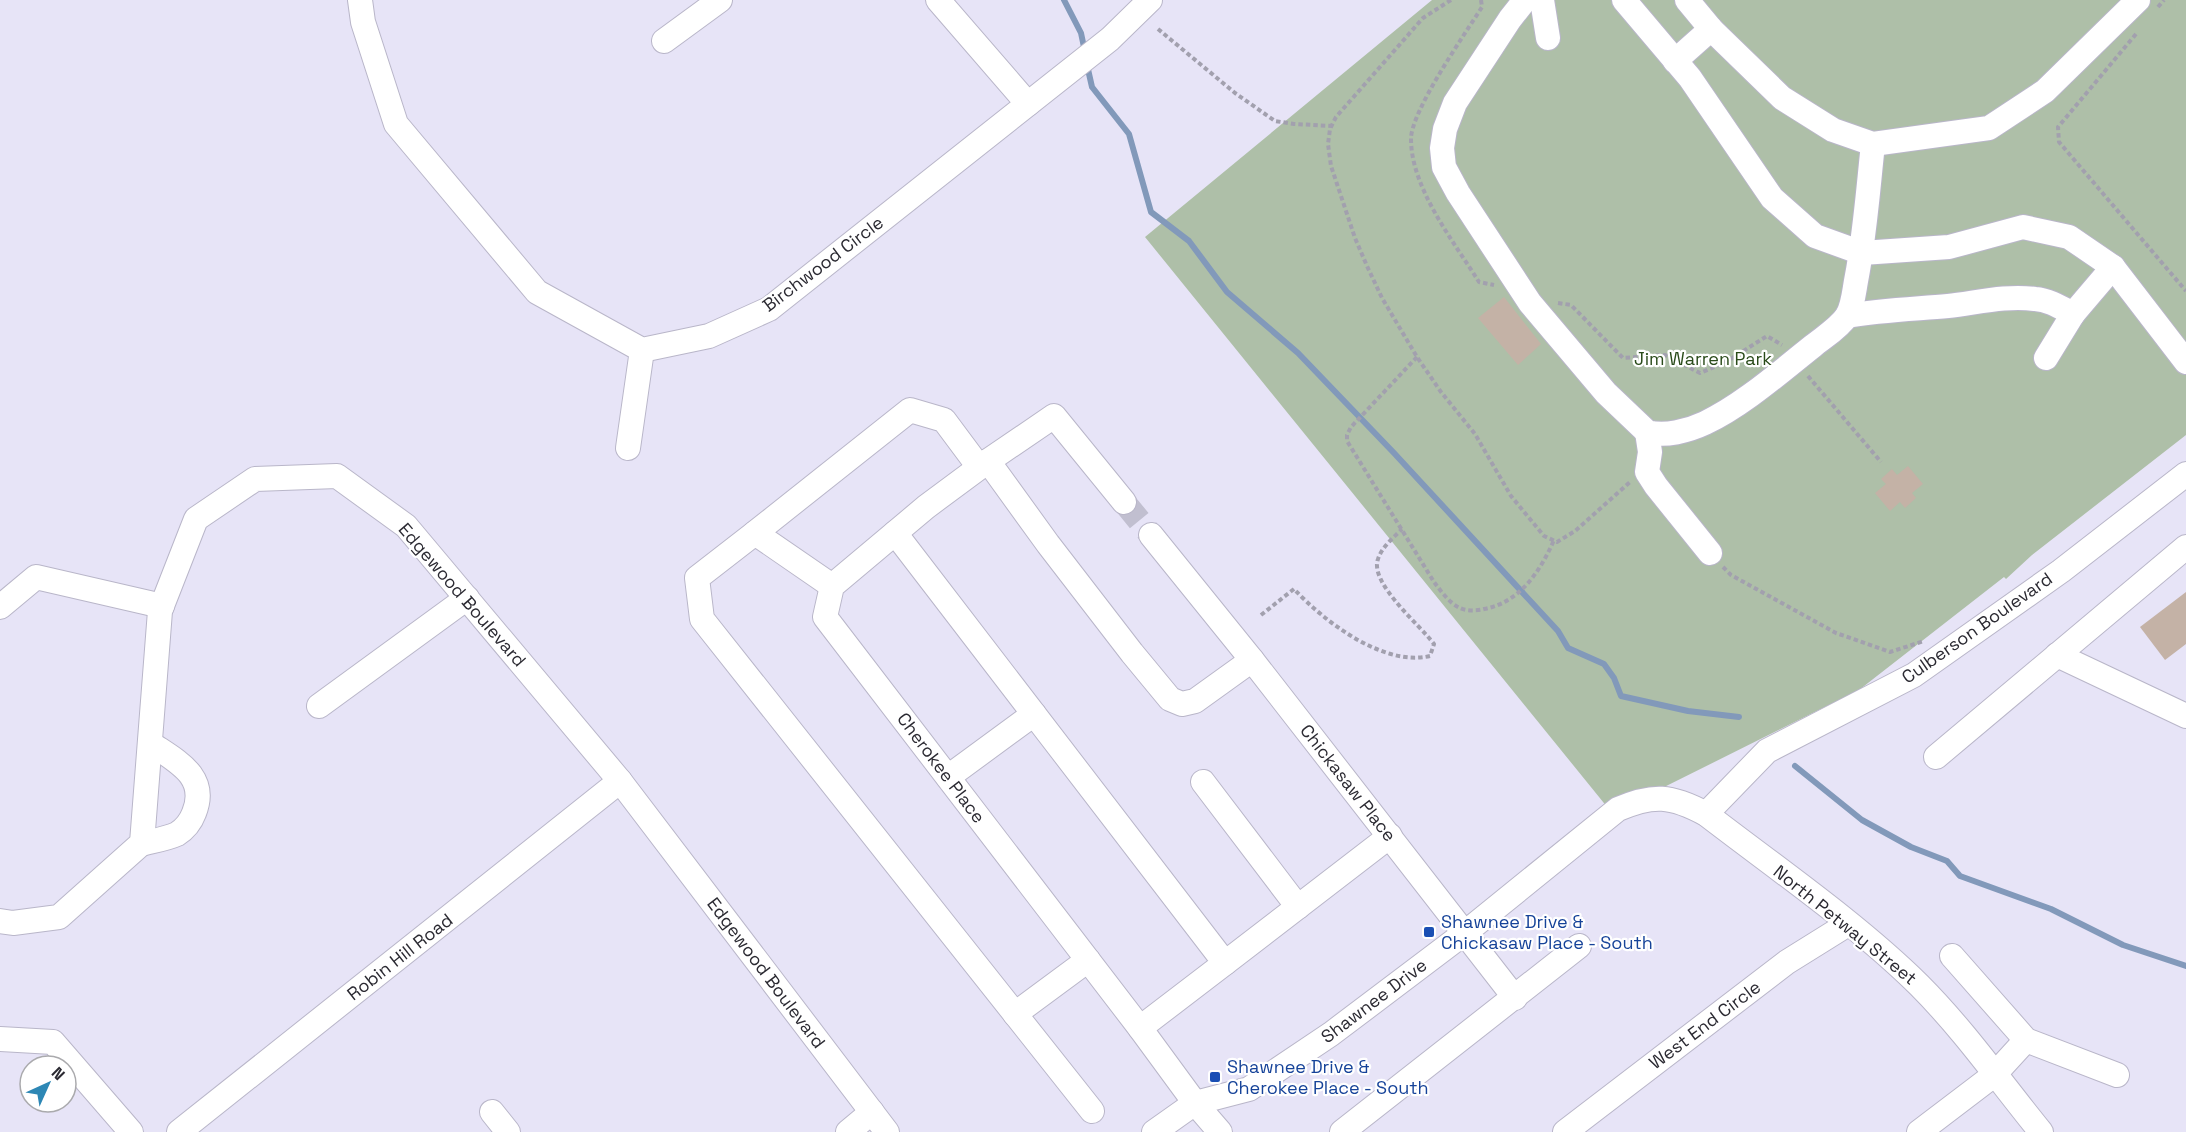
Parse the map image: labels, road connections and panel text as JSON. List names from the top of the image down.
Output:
{
  "streets": {
    "street": [
      "Birchwood Circle",
      "Edgewood Boulevard",
      "Culberson Boulevard",
      "Cherokee Place",
      "Chickasaw Place",
      "North Petway Street",
      "Robin Hill Road",
      "Shawnee Drive",
      "West End Circle"
    ]
  },
  "crossings": [
    ["Edgewood Boulevard", "Robin Hill Road"],
    ["Culberson Boulevard", "North Petway Street"],
    ["Culberson Boulevard", "Shawnee Drive"],
    ["Cherokee Place", "Shawnee Drive"],
    ["Chickasaw Place", "Shawnee Drive"],
    ["North Petway Street", "Shawnee Drive"],
    ["North Petway Street", "West End Circle"]
  ],
  "parks": ["Jim Warren Park"],
  "places": {
    "transit": ["Shawnee Drive & Chickasaw Place - South", "Shawnee Drive & Cherokee Place - South"]
  },
  "north": "top right"
}
